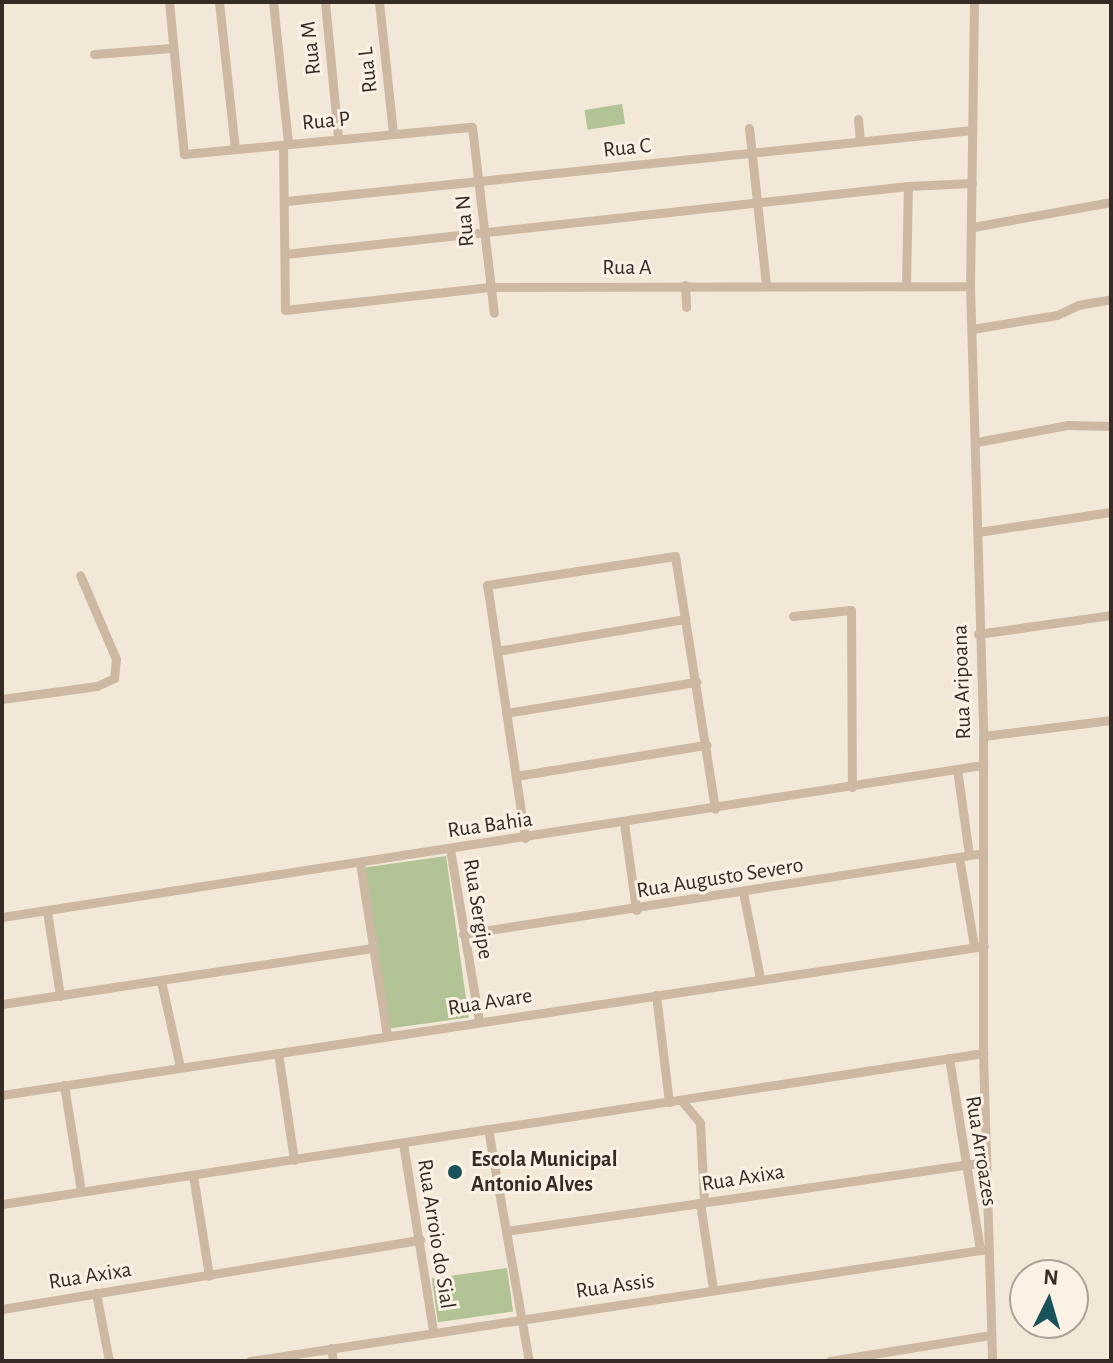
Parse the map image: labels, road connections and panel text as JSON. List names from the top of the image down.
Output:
{
  "streets": {
    "street": [
      "Rua M",
      "Rua L",
      "Rua P",
      "Rua C",
      "Rua N",
      "Rua A",
      "Rua Aripoana",
      "Rua Bahia",
      "Rua Augusto Severo",
      "Rua Sergipe",
      "Rua Avare",
      "Rua Arroazes",
      "Rua Axixa",
      "Rua Arroio do Sial",
      "Rua Assis"
    ]
  },
  "crossings": [
    ["Rua M", "Rua P"],
    ["Rua L", "Rua P"],
    ["Rua P", "Rua N"],
    ["Rua C", "Rua N"],
    ["Rua C", "Rua Aripoana"],
    ["Rua N", "Rua A"],
    ["Rua A", "Rua Aripoana"],
    ["Rua Aripoana", "Rua Bahia"],
    ["Rua Aripoana", "Rua Augusto Severo"],
    ["Rua Aripoana", "Rua Avare"],
    ["Rua Aripoana", "Rua Arroazes"],
    ["Rua Aripoana", "Rua Axixa"],
    ["Rua Aripoana", "Rua Assis"],
    ["Rua Bahia", "Rua Sergipe"],
    ["Rua Augusto Severo", "Rua Sergipe"],
    ["Rua Sergipe", "Rua Avare"],
    ["Rua Arroazes", "Rua Axixa"],
    ["Rua Arroazes", "Rua Assis"],
    ["Rua Axixa", "Rua Arroio do Sial"],
    ["Rua Arroio do Sial", "Rua Assis"]
  ],
  "places": ["Escola Municipal Antonio Alves"],
  "north": "top"
}
